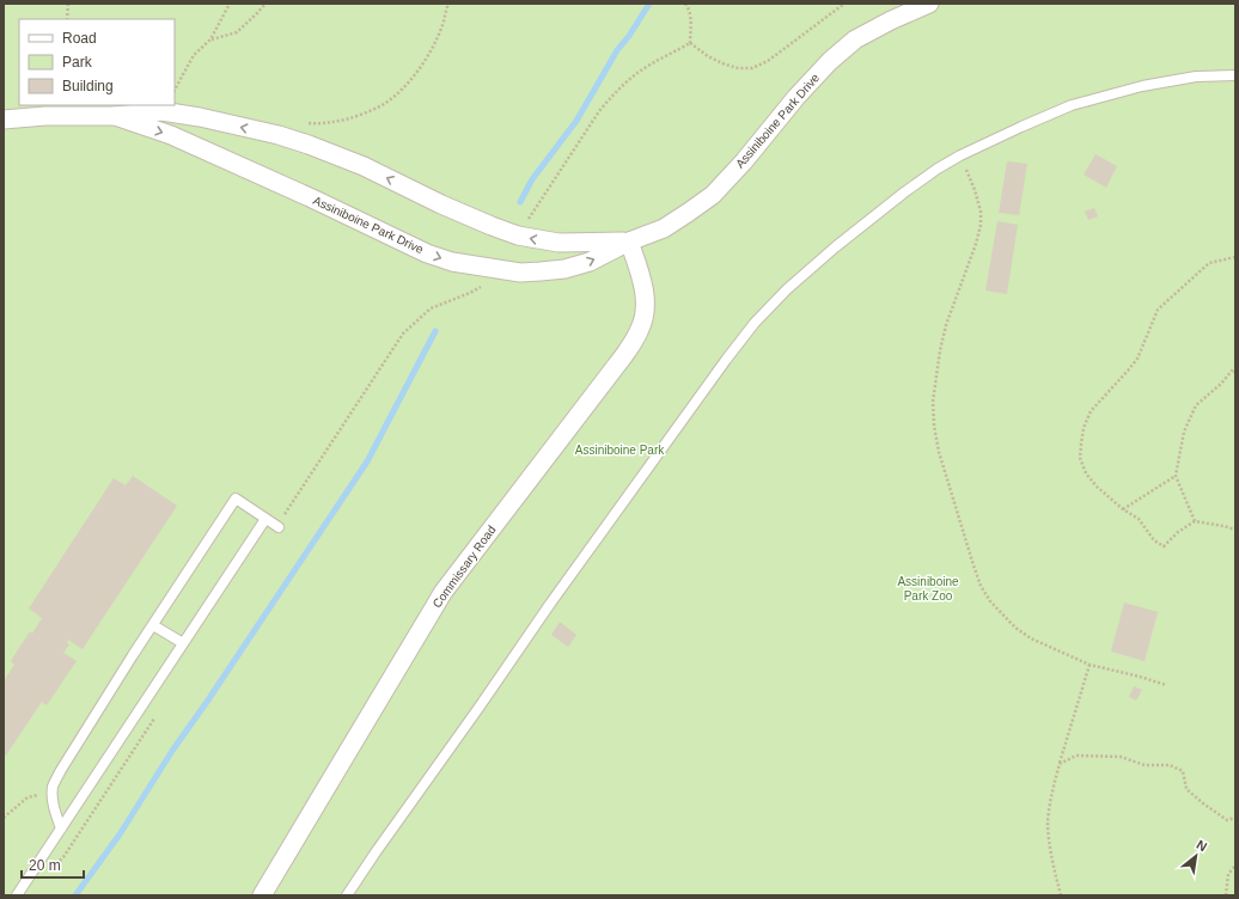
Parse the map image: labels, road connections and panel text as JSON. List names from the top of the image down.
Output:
{
  "streets": {
    "street": ["Assiniboine Park Drive", "Commissary Road"]
  },
  "crossings": [
    ["Assiniboine Park Drive", "Commissary Road"]
  ],
  "parks": ["Assiniboine Park", "Assiniboine Park Zoo"],
  "legend": ["Road", "Park", "Building"],
  "scale_bar": "20 m",
  "north": "top right"
}
